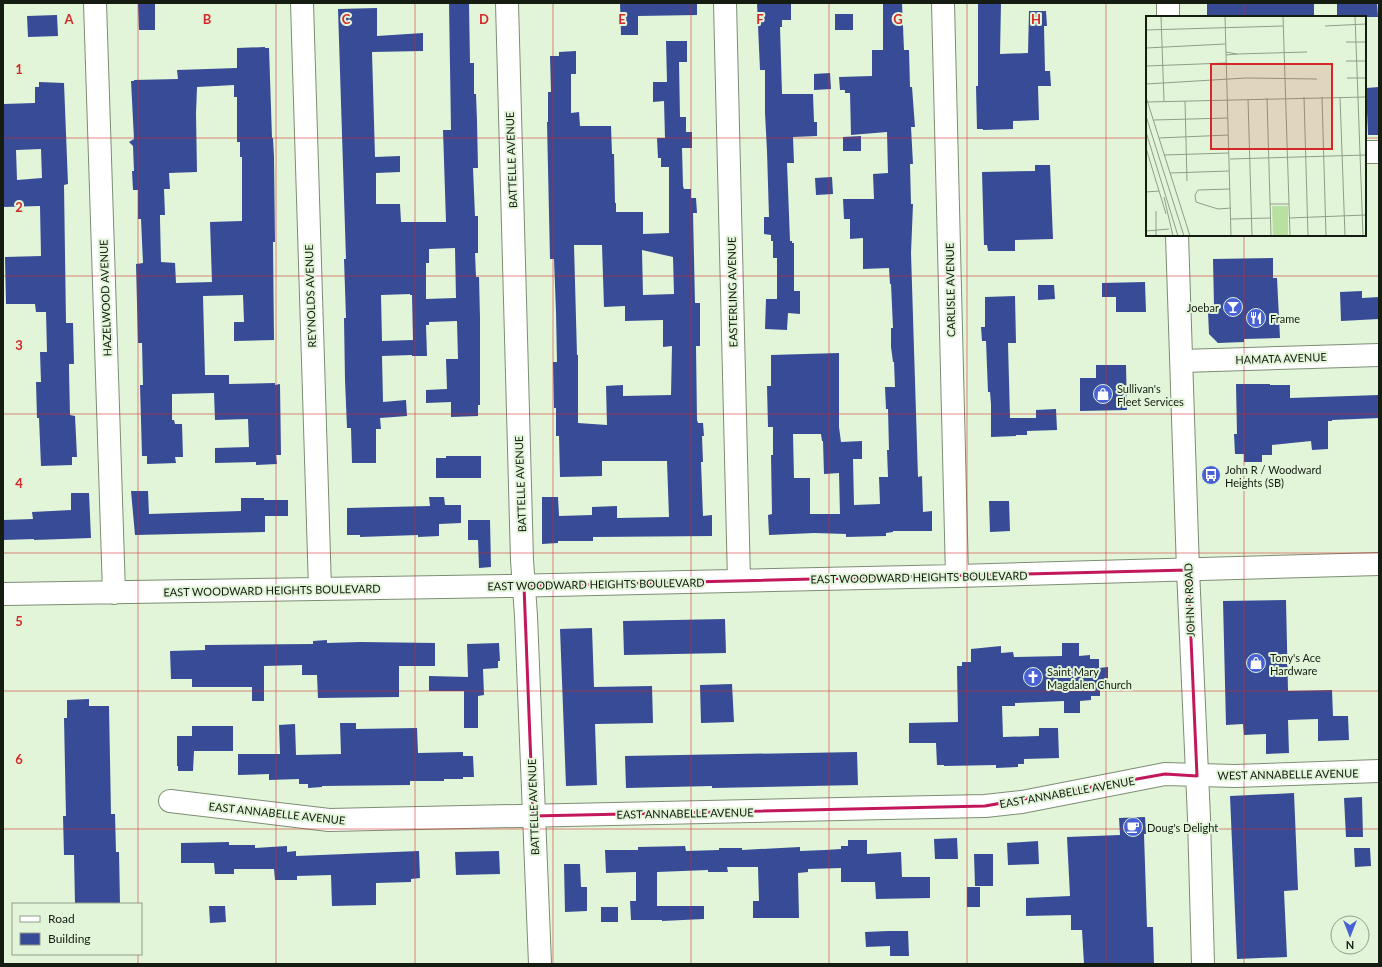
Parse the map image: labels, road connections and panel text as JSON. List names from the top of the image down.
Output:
{
  "streets": {
    "street": [
      "BATTELLE AVENUE",
      "CARLISLE AVENUE",
      "EASTERLING AVENUE",
      "REYNOLDS AVENUE",
      "HAZELWOOD AVENUE",
      "HAMATA AVENUE",
      "EAST WOODWARD HEIGHTS BOULEVARD",
      "JOHN R ROAD",
      "WEST ANNABELLE AVENUE",
      "EAST ANNABELLE AVENUE"
    ]
  },
  "crossings": [
    ["BATTELLE AVENUE", "EAST WOODWARD HEIGHTS BOULEVARD"],
    ["BATTELLE AVENUE", "EAST ANNABELLE AVENUE"],
    ["CARLISLE AVENUE", "EAST WOODWARD HEIGHTS BOULEVARD"],
    ["EASTERLING AVENUE", "EAST WOODWARD HEIGHTS BOULEVARD"],
    ["REYNOLDS AVENUE", "EAST WOODWARD HEIGHTS BOULEVARD"],
    ["HAZELWOOD AVENUE", "EAST WOODWARD HEIGHTS BOULEVARD"],
    ["HAMATA AVENUE", "JOHN R ROAD"],
    ["EAST WOODWARD HEIGHTS BOULEVARD", "JOHN R ROAD"],
    ["JOHN R ROAD", "WEST ANNABELLE AVENUE"],
    ["JOHN R ROAD", "EAST ANNABELLE AVENUE"],
    ["WEST ANNABELLE AVENUE", "EAST ANNABELLE AVENUE"]
  ],
  "places": {
    "bar": ["Joebar"],
    "restaurant": ["Frame"],
    "shop": ["Sullivan's Fleet Services", "Tony's Ace Hardware"],
    "bus stop": ["John R / Woodward Heights (SB)"],
    "church": ["Saint Mary Magdalen Church"],
    "cafe": ["Doug's Delight"]
  },
  "legend": ["Road", "Building"],
  "north": "bottom",
  "grid": {
    "columns": [
      "A",
      "B",
      "C",
      "D",
      "E",
      "F",
      "G",
      "H"
    ],
    "rows": [
      "1",
      "2",
      "3",
      "4",
      "5",
      "6"
    ]
  }
}
